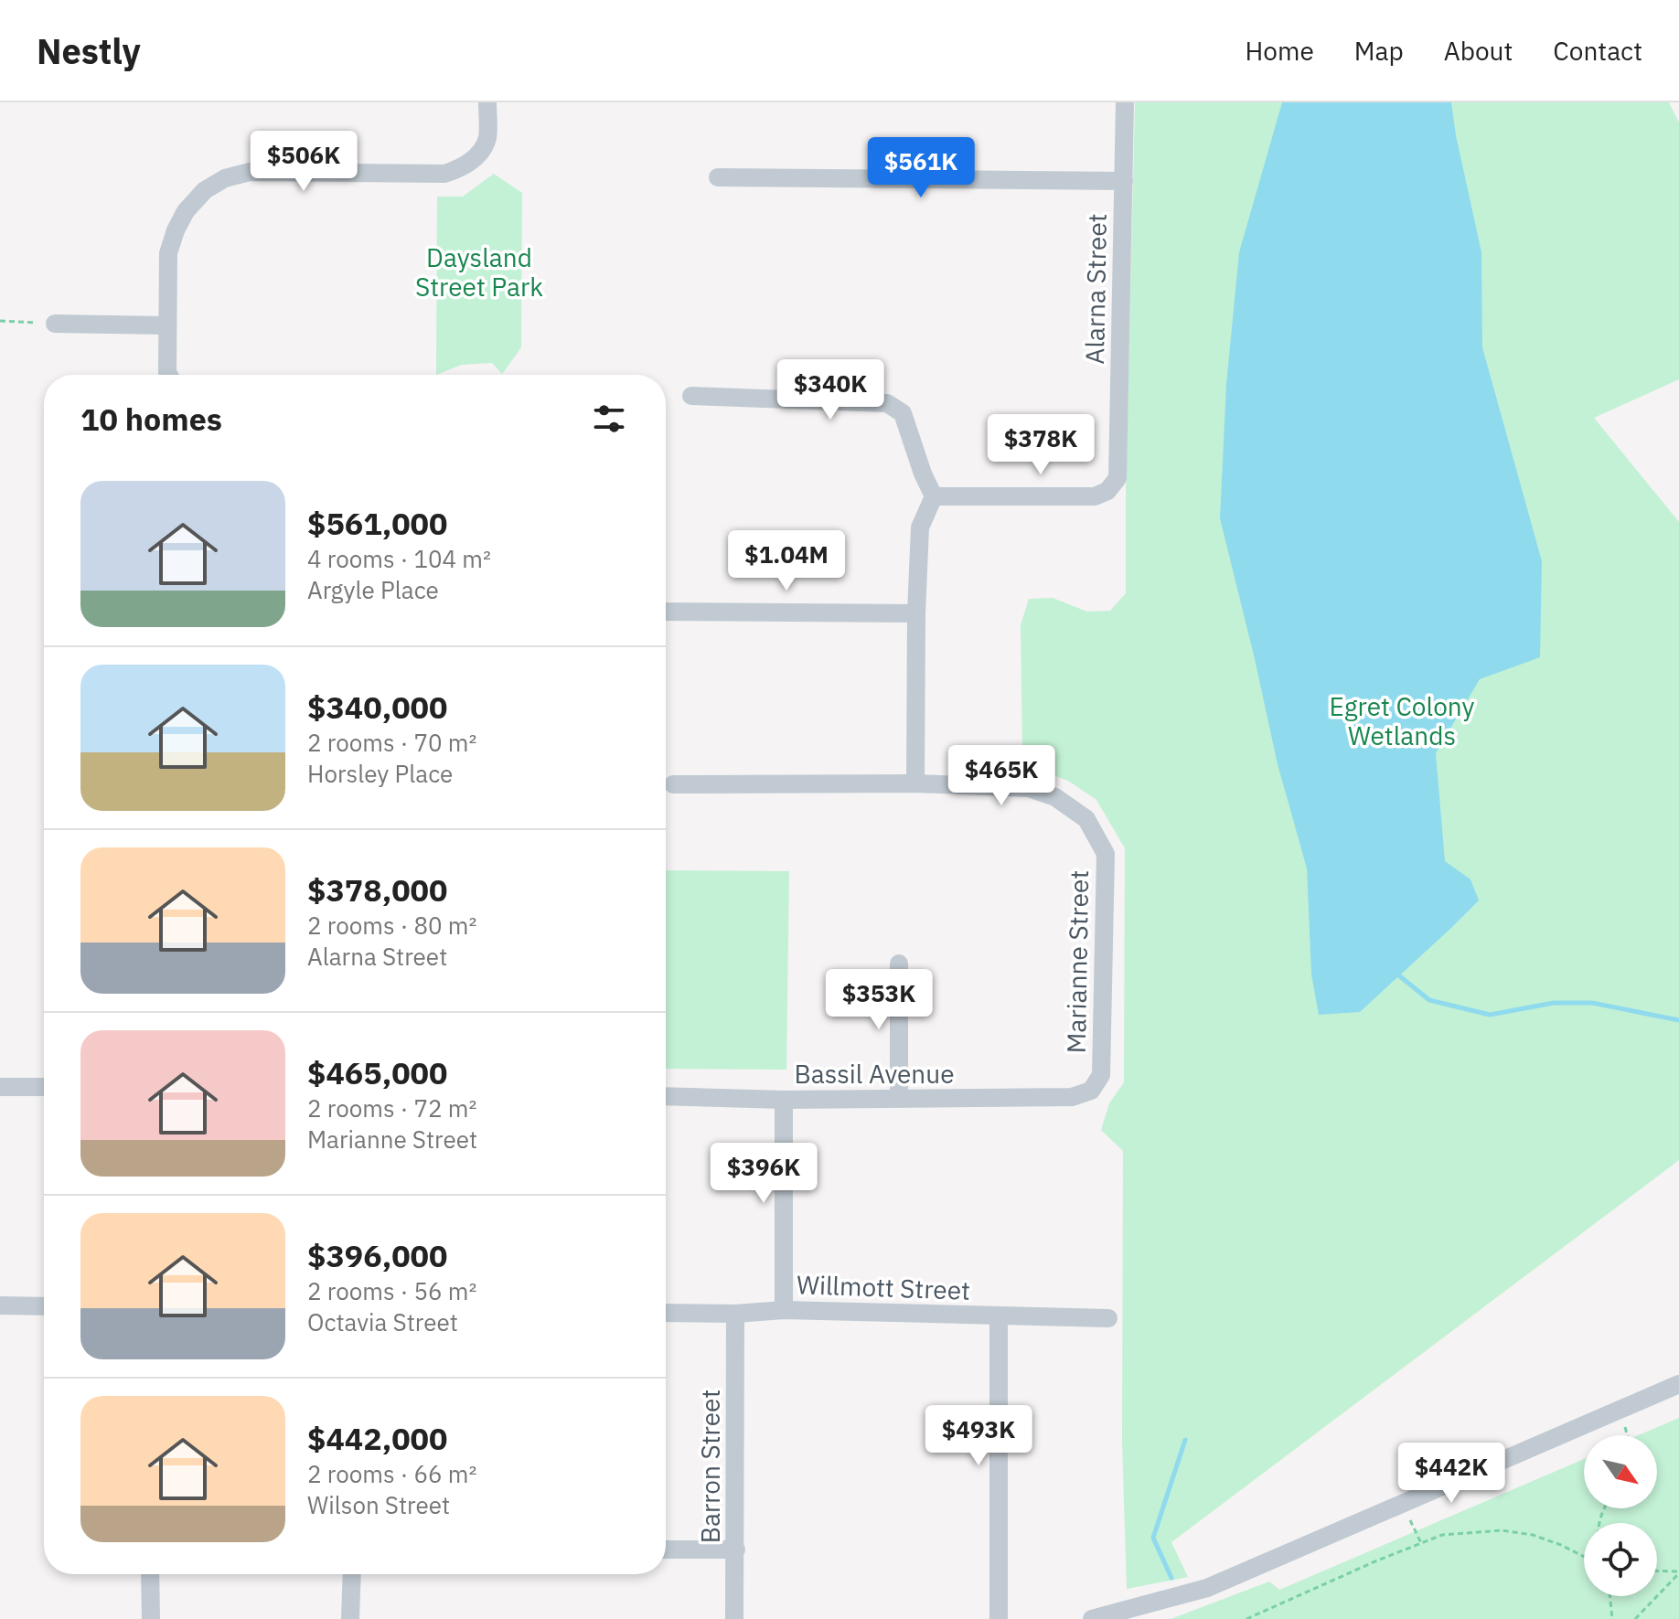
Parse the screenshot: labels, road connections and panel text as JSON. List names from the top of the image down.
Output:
{
  "streets": {
    "street": [
      "Alarna Street",
      "Marianne Street",
      "Bassil Avenue",
      "Willmott Street",
      "Barron Street"
    ]
  },
  "crossings": [
    ["Marianne Street", "Bassil Avenue"],
    ["Willmott Street", "Barron Street"]
  ],
  "parks": ["Daysland Street Park", "Egret Colony Wetlands"],
  "north": "bottom right",
  "page": {
    "header": "Nestly",
    "nav": [
      "Home",
      "Map",
      "About",
      "Contact"
    ],
    "price": [
      "$506K",
      "$561K",
      "$340K",
      "$378K",
      "$1.04M",
      "$465K",
      "$353K",
      "$396K",
      "$493K",
      "$442K"
    ],
    "heading": "10 homes",
    "list": [
      {
        "name": "$561,000",
        "note": "4 rooms · 104 m² · Argyle Place"
      },
      {
        "name": "$340,000",
        "note": "2 rooms · 70 m² · Horsley Place"
      },
      {
        "name": "$378,000",
        "note": "2 rooms · 80 m² · Alarna Street"
      },
      {
        "name": "$465,000",
        "note": "2 rooms · 72 m² · Marianne Street"
      },
      {
        "name": "$396,000",
        "note": "2 rooms · 56 m² · Octavia Street"
      },
      {
        "name": "$442,000",
        "note": "2 rooms · 66 m² · Wilson Street"
      }
    ]
  }
}
